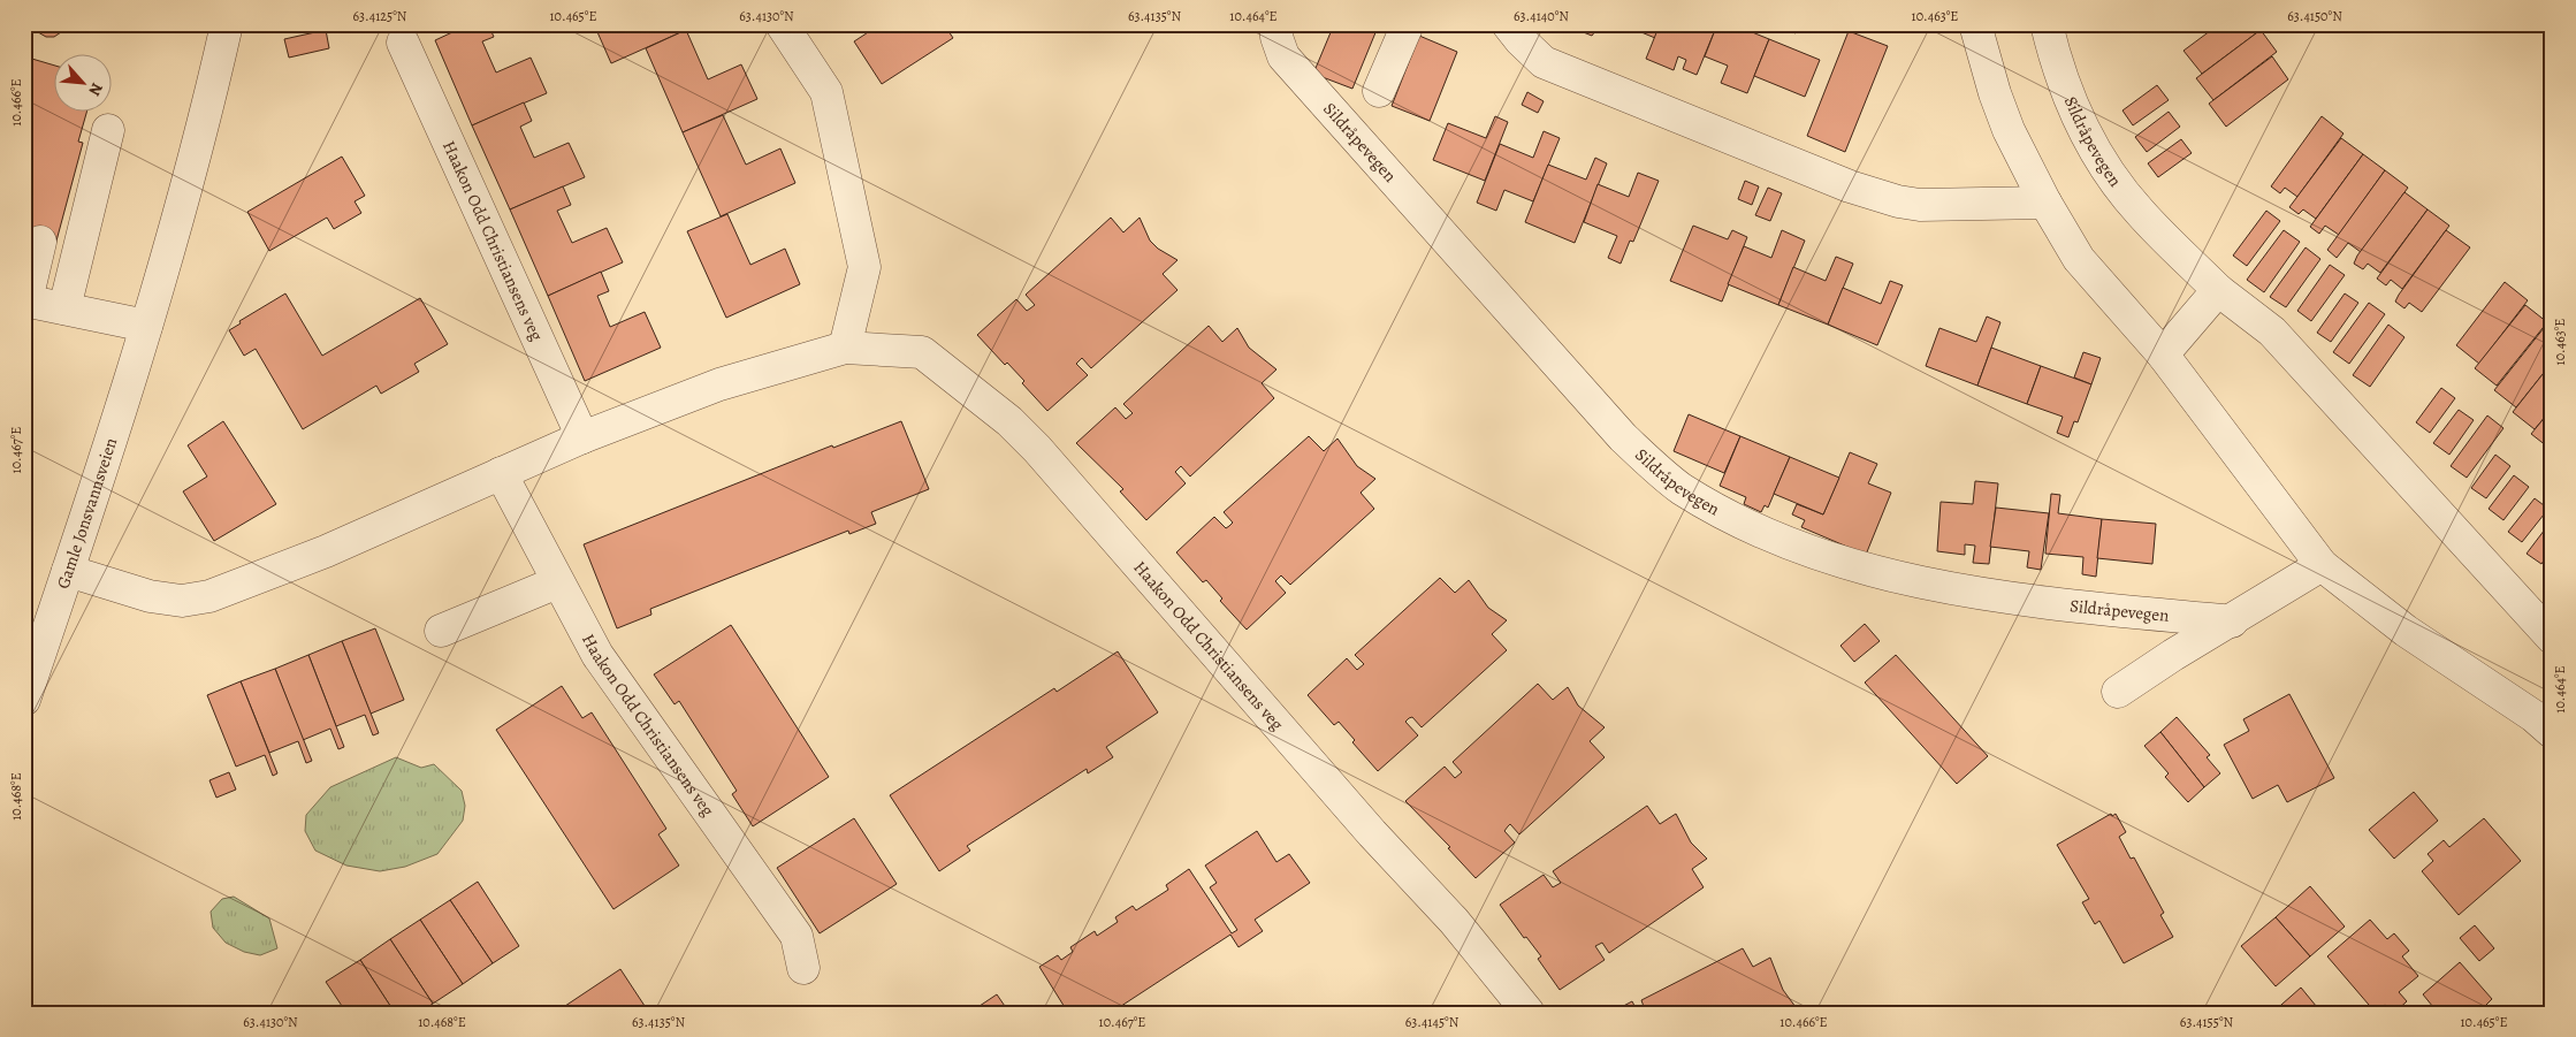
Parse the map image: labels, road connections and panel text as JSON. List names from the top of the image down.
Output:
{
  "streets": {
    "street": ["Sildråpevegen", "Haakon Odd Christiansens veg", "Gamle Jonsvannsveien"]
  },
  "crossings": [
    ["Haakon Odd Christiansens veg", "Gamle Jonsvannsveien"]
  ],
  "north": "bottom right",
  "coordinates": [
    "63.4125°N",
    "10.465°E",
    "63.4130°N",
    "63.4135°N",
    "10.464°E",
    "63.4140°N",
    "10.463°E",
    "63.4150°N",
    "10.466°E",
    "10.467°E",
    "10.468°E",
    "63.4145°N",
    "63.4155°N"
  ]
}
